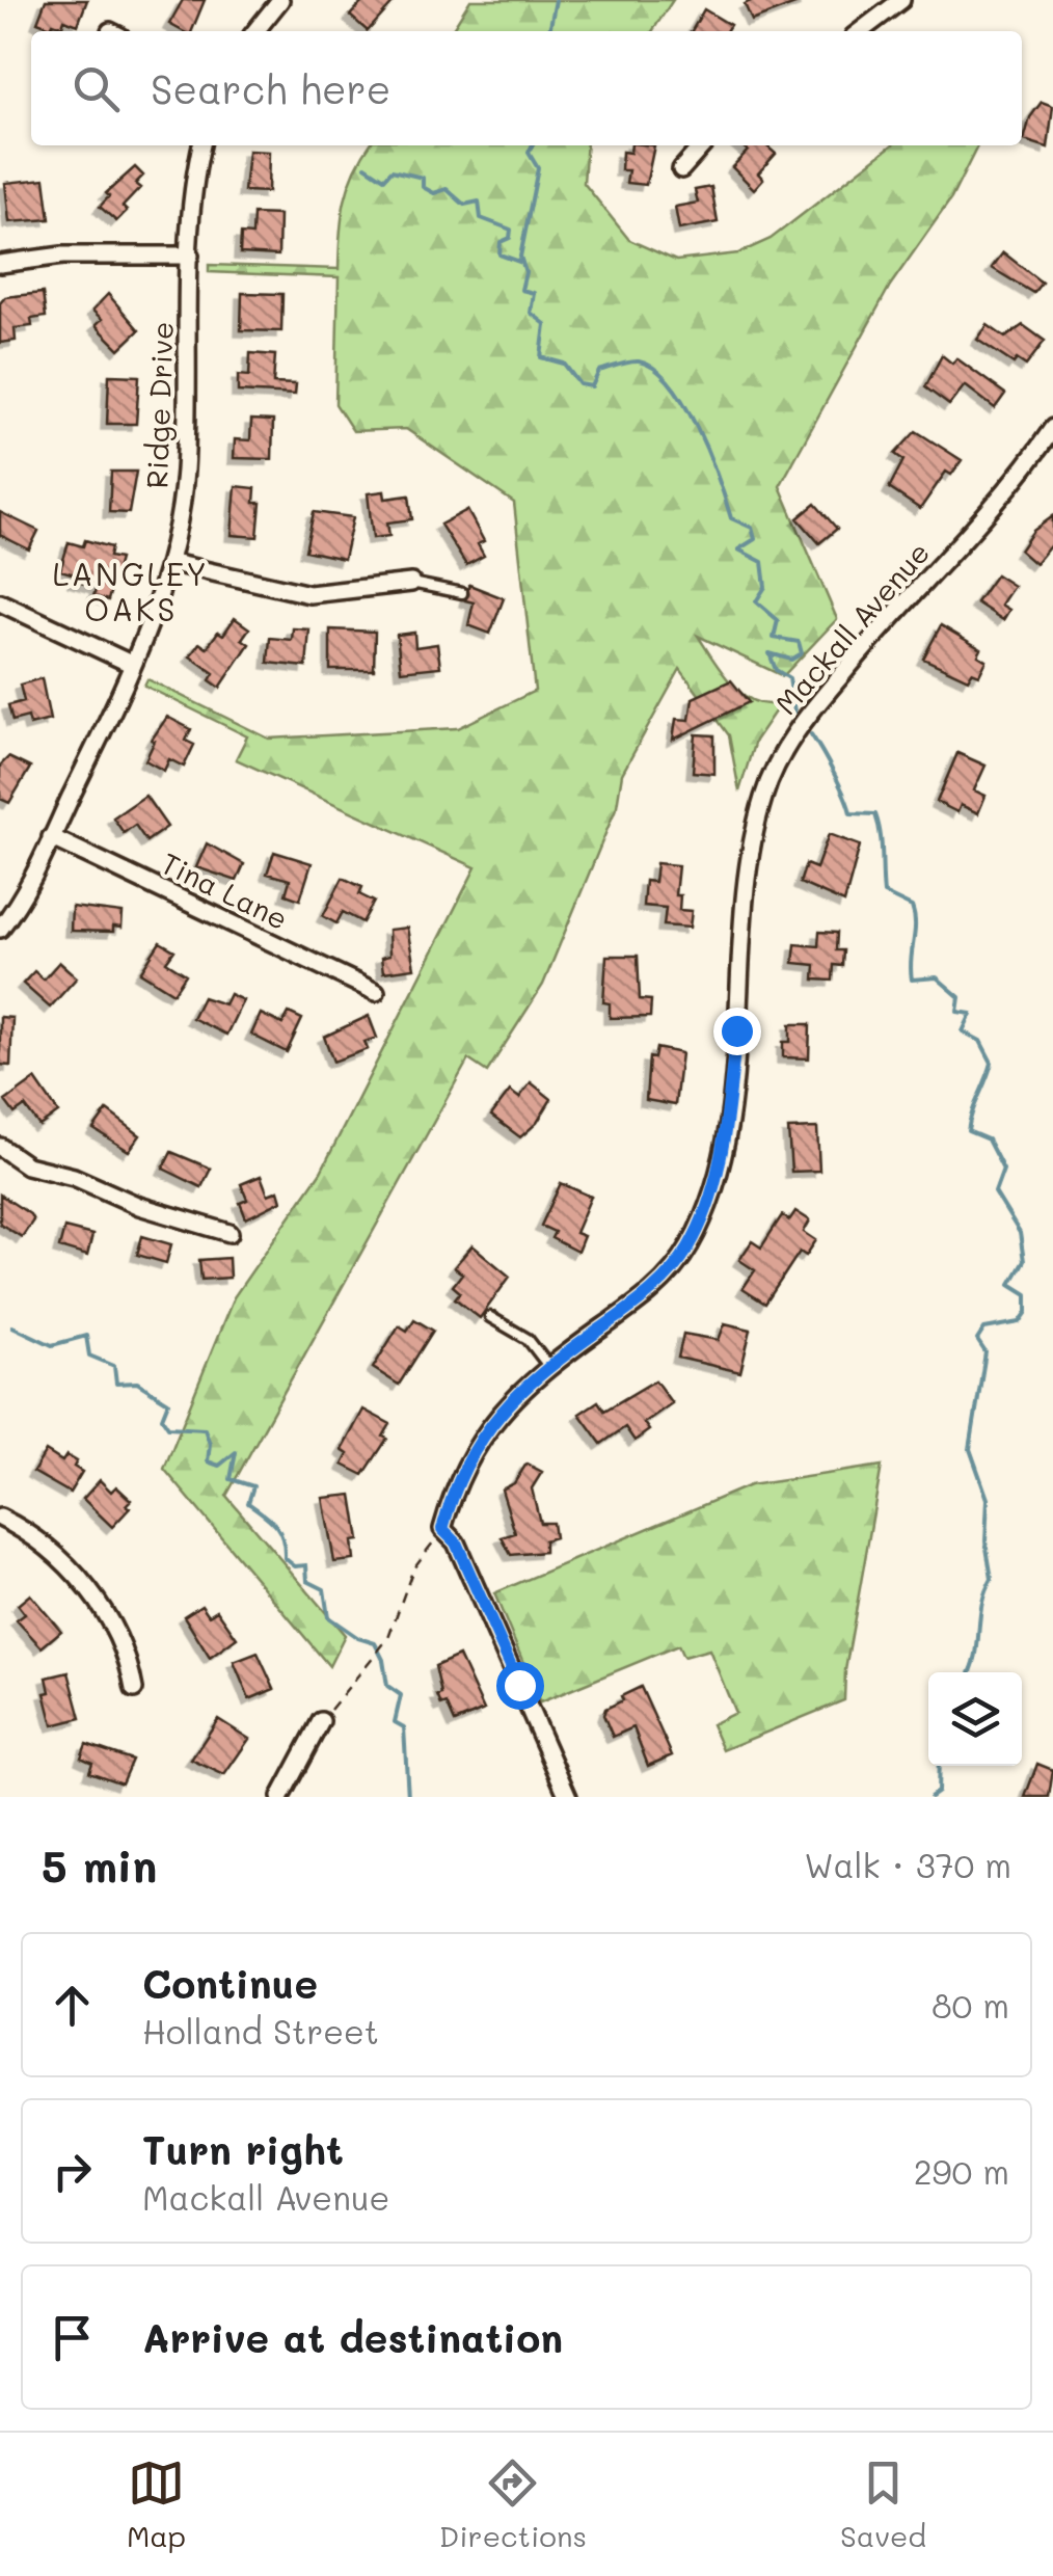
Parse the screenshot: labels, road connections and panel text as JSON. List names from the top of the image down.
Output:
{
  "streets": {
    "street": ["Ridge Drive", "Mackall Avenue", "Tina Lane"]
  },
  "crossings": [
    ["Ridge Drive", "Tina Lane"]
  ],
  "districts": ["LANGLEY OAKS"],
  "page": {
    "search": "Search here",
    "heading": ["5 min", "Walk · 370 m"],
    "list": [
      ["Continue", "Holland Street", "80 m"],
      ["Turn right", "Mackall Avenue", "290 m"],
      "Arrive at destination"
    ],
    "nav": ["Map", "Directions", "Saved"]
  }
}
